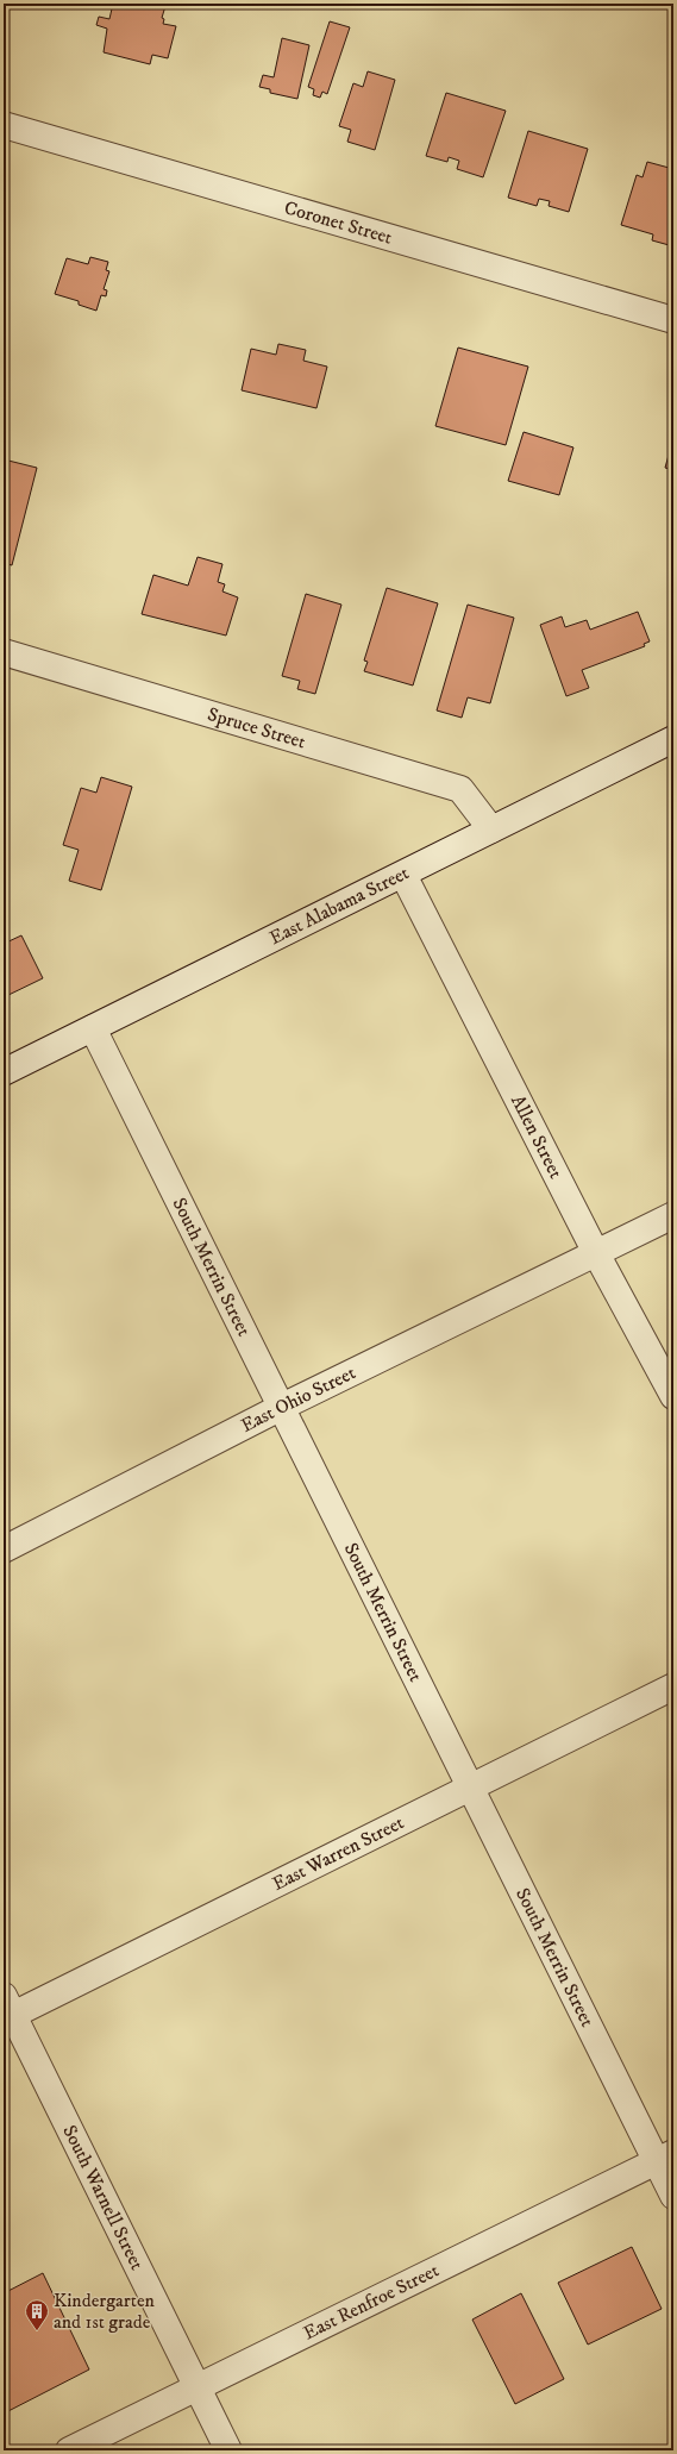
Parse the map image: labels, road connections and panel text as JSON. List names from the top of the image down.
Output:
{
  "streets": {
    "street": [
      "Coronet Street",
      "Spruce Street",
      "East Alabama Street",
      "Allen Street",
      "South Merrin Street",
      "East Ohio Street",
      "East Warren Street",
      "South Warnell Street",
      "East Renfroe Street"
    ]
  },
  "crossings": [
    ["Spruce Street", "East Alabama Street"],
    ["East Alabama Street", "Allen Street"],
    ["East Alabama Street", "South Merrin Street"],
    ["Allen Street", "East Ohio Street"],
    ["South Merrin Street", "East Ohio Street"],
    ["South Merrin Street", "East Warren Street"],
    ["South Merrin Street", "East Renfroe Street"],
    ["East Warren Street", "South Warnell Street"],
    ["South Warnell Street", "East Renfroe Street"]
  ],
  "places": {
    "building": ["Kindergarten and 1st grade"]
  }
}
